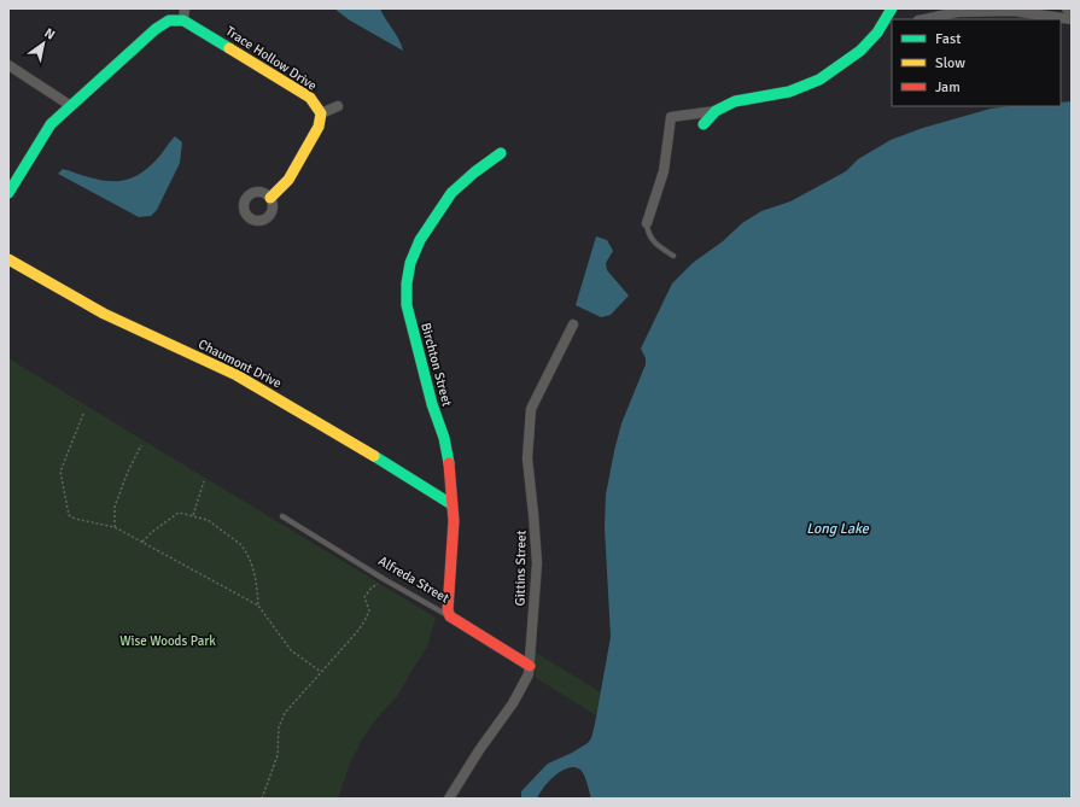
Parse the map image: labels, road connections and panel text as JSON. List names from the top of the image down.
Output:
{
  "streets": {
    "street": [
      "Trace Hollow Drive",
      "Chaumont Drive",
      "Birchton Street",
      "Gittins Street",
      "Alfreda Street"
    ]
  },
  "crossings": [
    ["Chaumont Drive", "Birchton Street"],
    ["Birchton Street", "Alfreda Street"],
    ["Gittins Street", "Alfreda Street"]
  ],
  "water": ["Long Lake"],
  "parks": ["Wise Woods Park"],
  "legend": ["Fast", "Slow", "Jam"],
  "north": "top right"
}
